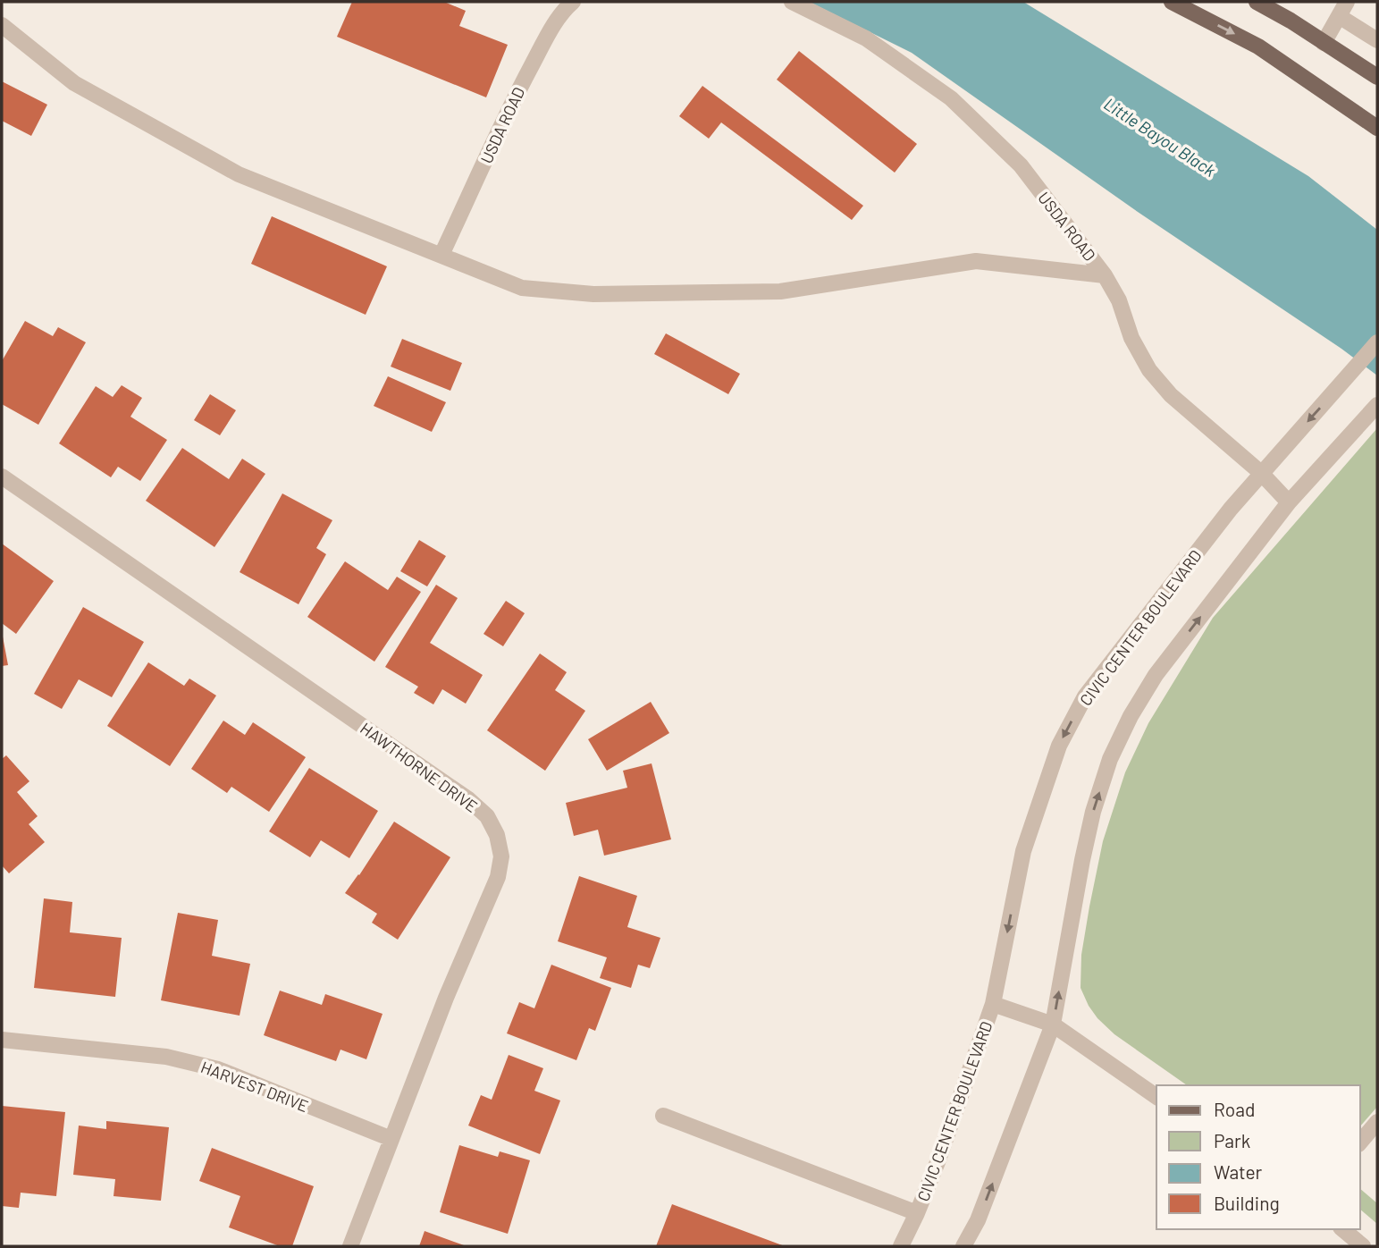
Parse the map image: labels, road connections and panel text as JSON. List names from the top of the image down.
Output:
{
  "streets": {
    "street": [
      "USDA ROAD",
      "CIVIC CENTER BOULEVARD",
      "HAWTHORNE DRIVE",
      "HARVEST DRIVE"
    ]
  },
  "crossings": [
    ["USDA ROAD", "CIVIC CENTER BOULEVARD"],
    ["HAWTHORNE DRIVE", "HARVEST DRIVE"]
  ],
  "water": ["Little Bayou Black"],
  "legend": [
    "Road",
    "Park",
    "Water",
    "Building"
  ]
}
